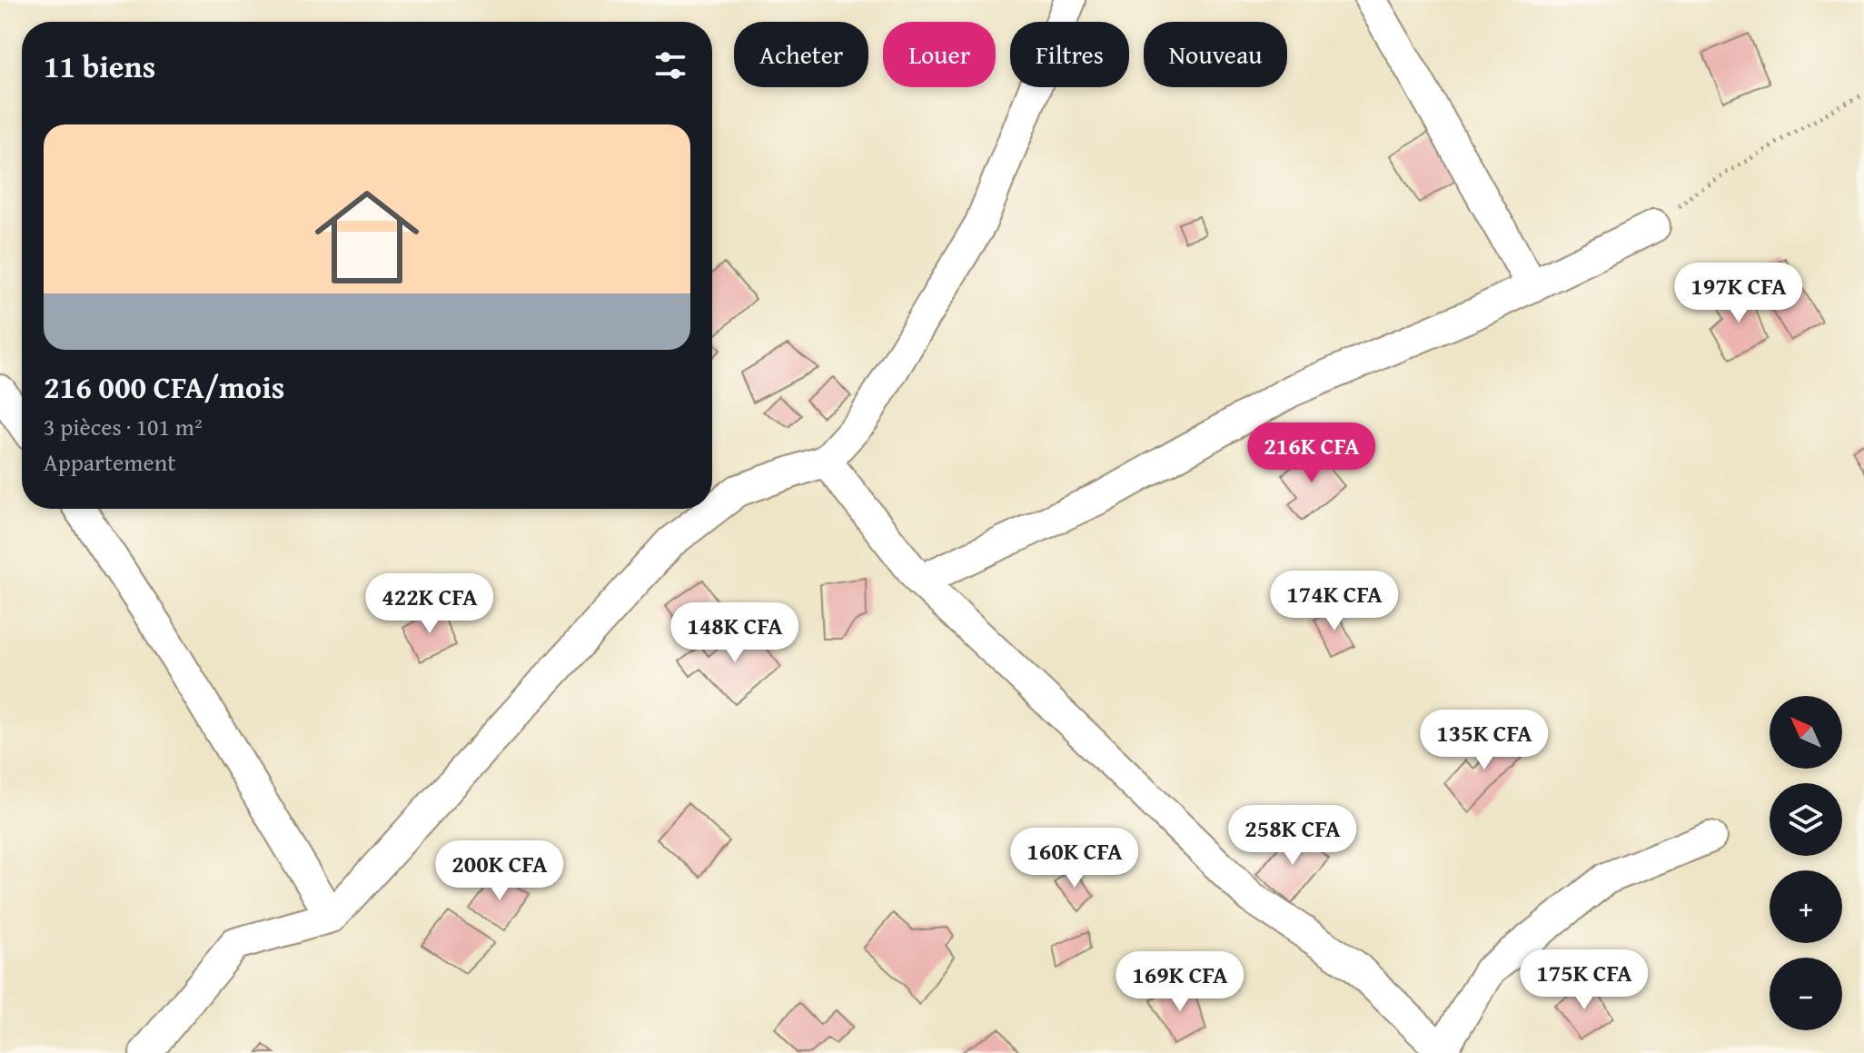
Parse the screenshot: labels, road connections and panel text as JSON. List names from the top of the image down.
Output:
{
  "north": "top left",
  "page": {
    "chip": [
      "Acheter",
      "Louer",
      "Filtres",
      "Nouveau"
    ],
    "heading": "11 biens",
    "list": [
      {
        "name": "216 000 CFA/mois",
        "note": "3 pièces · 101 m² · Appartement"
      }
    ],
    "price": [
      "197K CFA",
      "216K CFA",
      "174K CFA",
      "422K CFA",
      "148K CFA",
      "135K CFA",
      "258K CFA",
      "160K CFA",
      "200K CFA",
      "175K CFA",
      "169K CFA"
    ],
    "map_buttons": ["+", "−"]
  }
}
